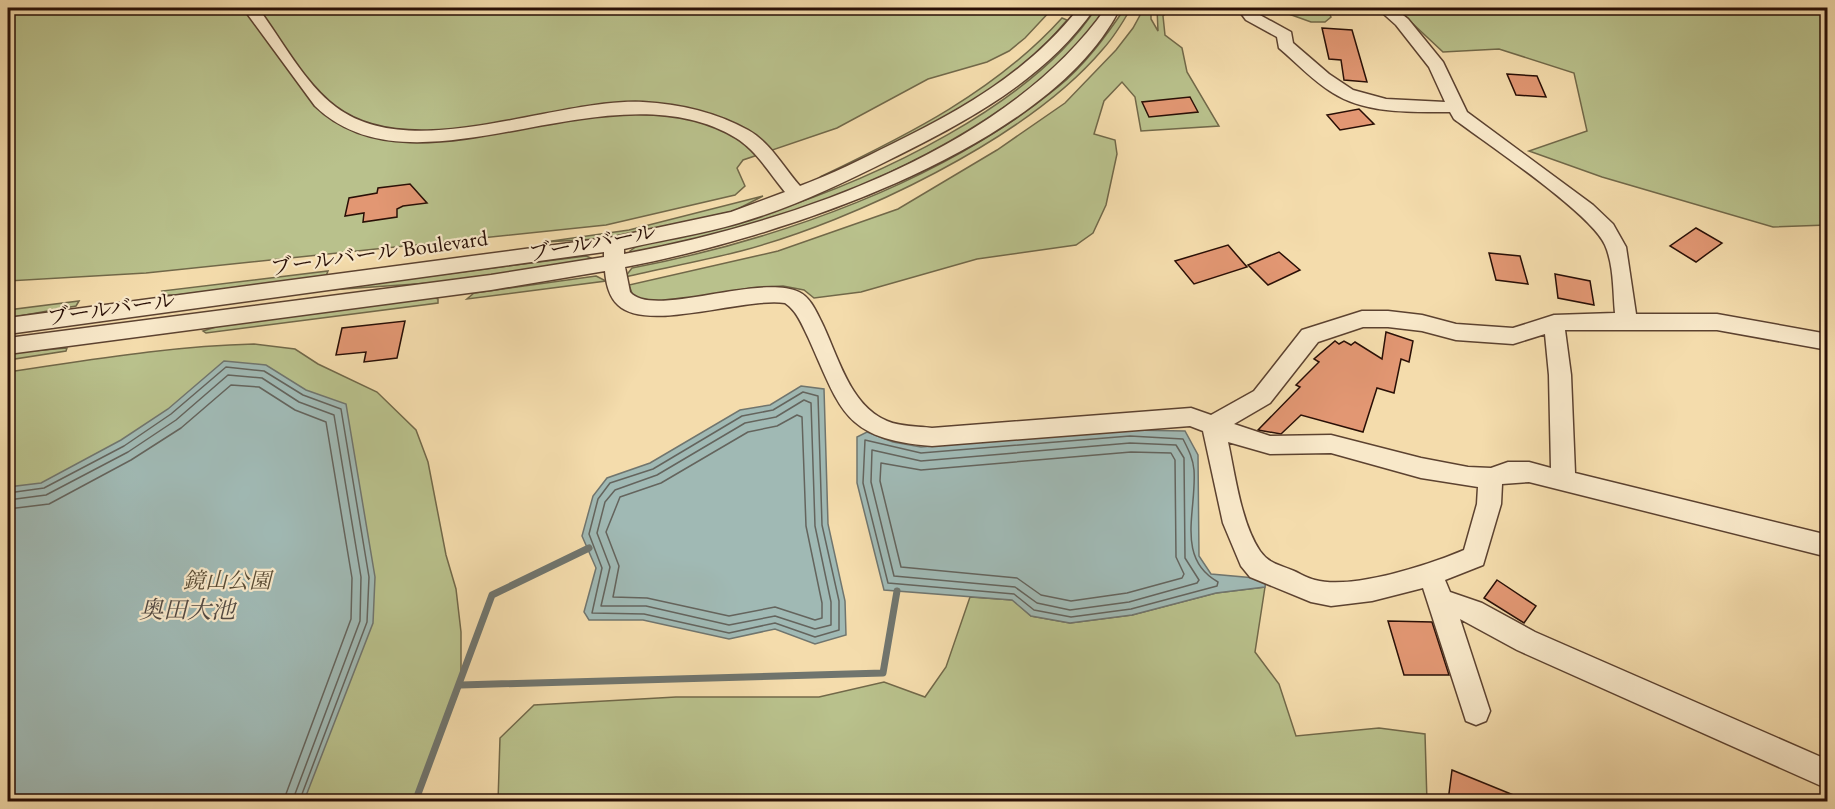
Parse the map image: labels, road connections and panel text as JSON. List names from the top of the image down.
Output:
{
  "streets": {
    "street": ["ブールバール", "ブールバール Boulevard"]
  },
  "crossings": [
    ["ブールバール", "ブールバール Boulevard"]
  ],
  "water": ["奥田大池"],
  "parks": ["鏡山公園"]
}
